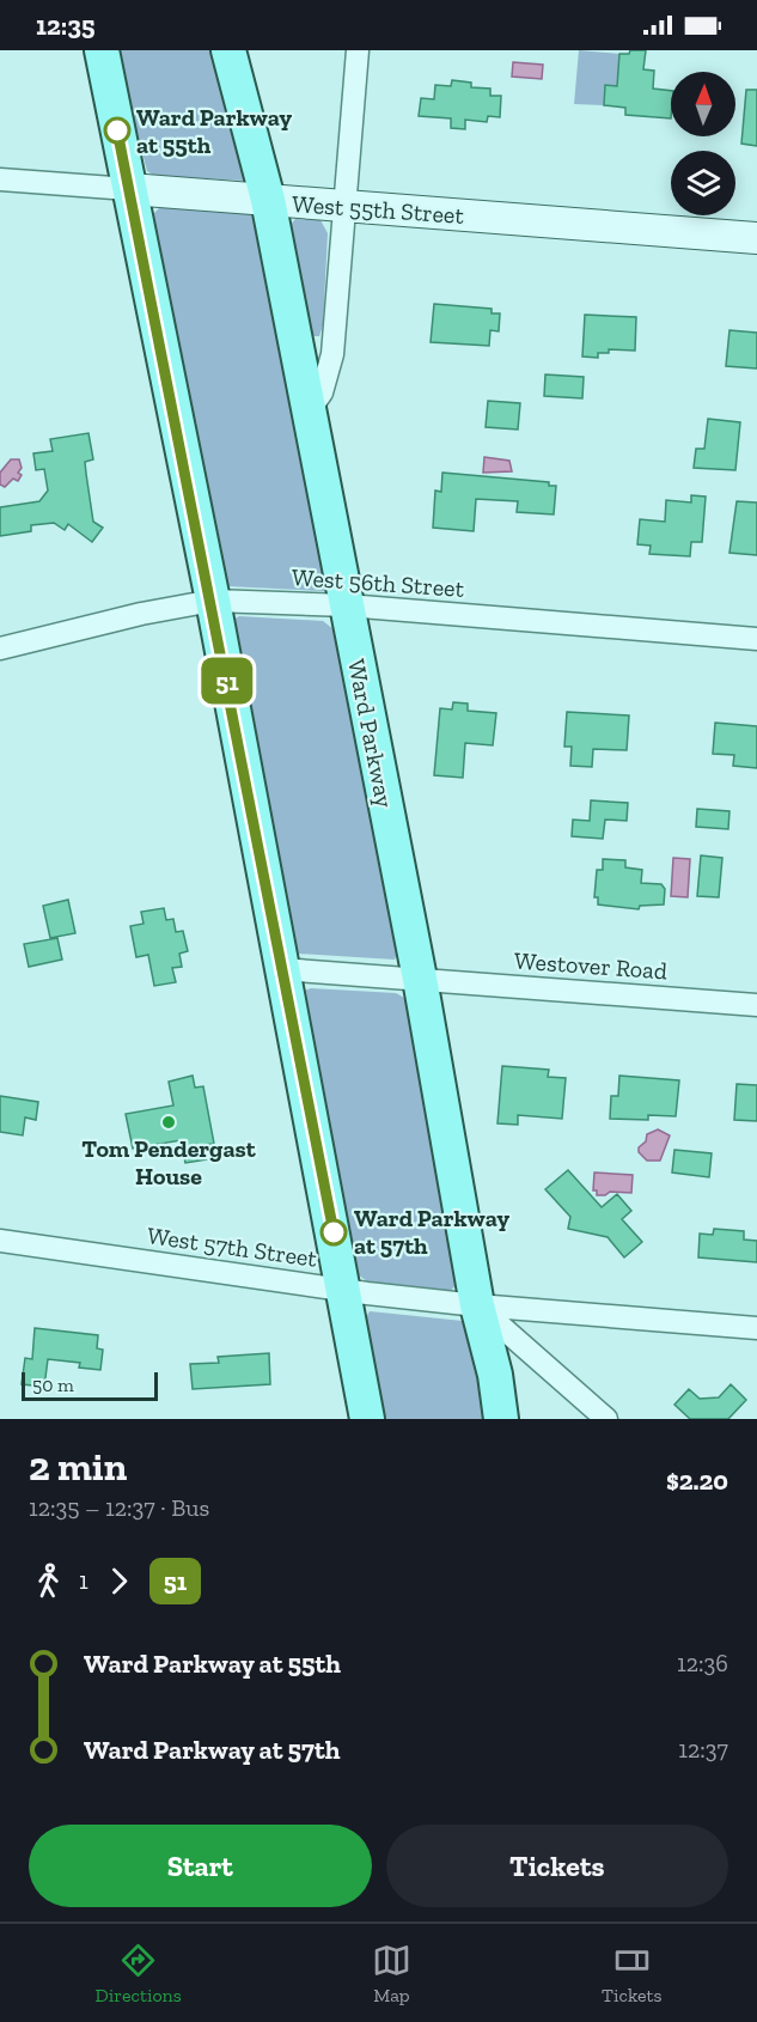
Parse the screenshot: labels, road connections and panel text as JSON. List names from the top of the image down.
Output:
{
  "streets": {
    "main road": ["West 55th Street", "Ward Parkway"],
    "street": ["West 56th Street", "Westover Road", "West 57th Street"]
  },
  "crossings": [
    ["West 55th Street", "Ward Parkway"],
    ["West 56th Street", "Ward Parkway"],
    ["Ward Parkway", "Westover Road"],
    ["Ward Parkway", "West 57th Street"]
  ],
  "places": ["Ward Parkway at 55th", "Tom Pendergast House", "Ward Parkway at 57th"],
  "lines": ["bus line 51"],
  "scale_bar": "50 m",
  "north": "top",
  "page": {
    "status": "12:35",
    "on_map": "51",
    "scale": "50 m",
    "heading": ["2 min", "12:35 – 12:37 · Bus", "$2.20"],
    "legs": ["1", "51"],
    "list": [
      {
        "name": "Ward Parkway at 55th",
        "value": "12:36"
      },
      {
        "name": "Ward Parkway at 57th",
        "value": "12:37"
      }
    ],
    "buttons": ["Start", "Tickets"],
    "tabs": ["Directions", "Map", "Tickets"]
  }
}
